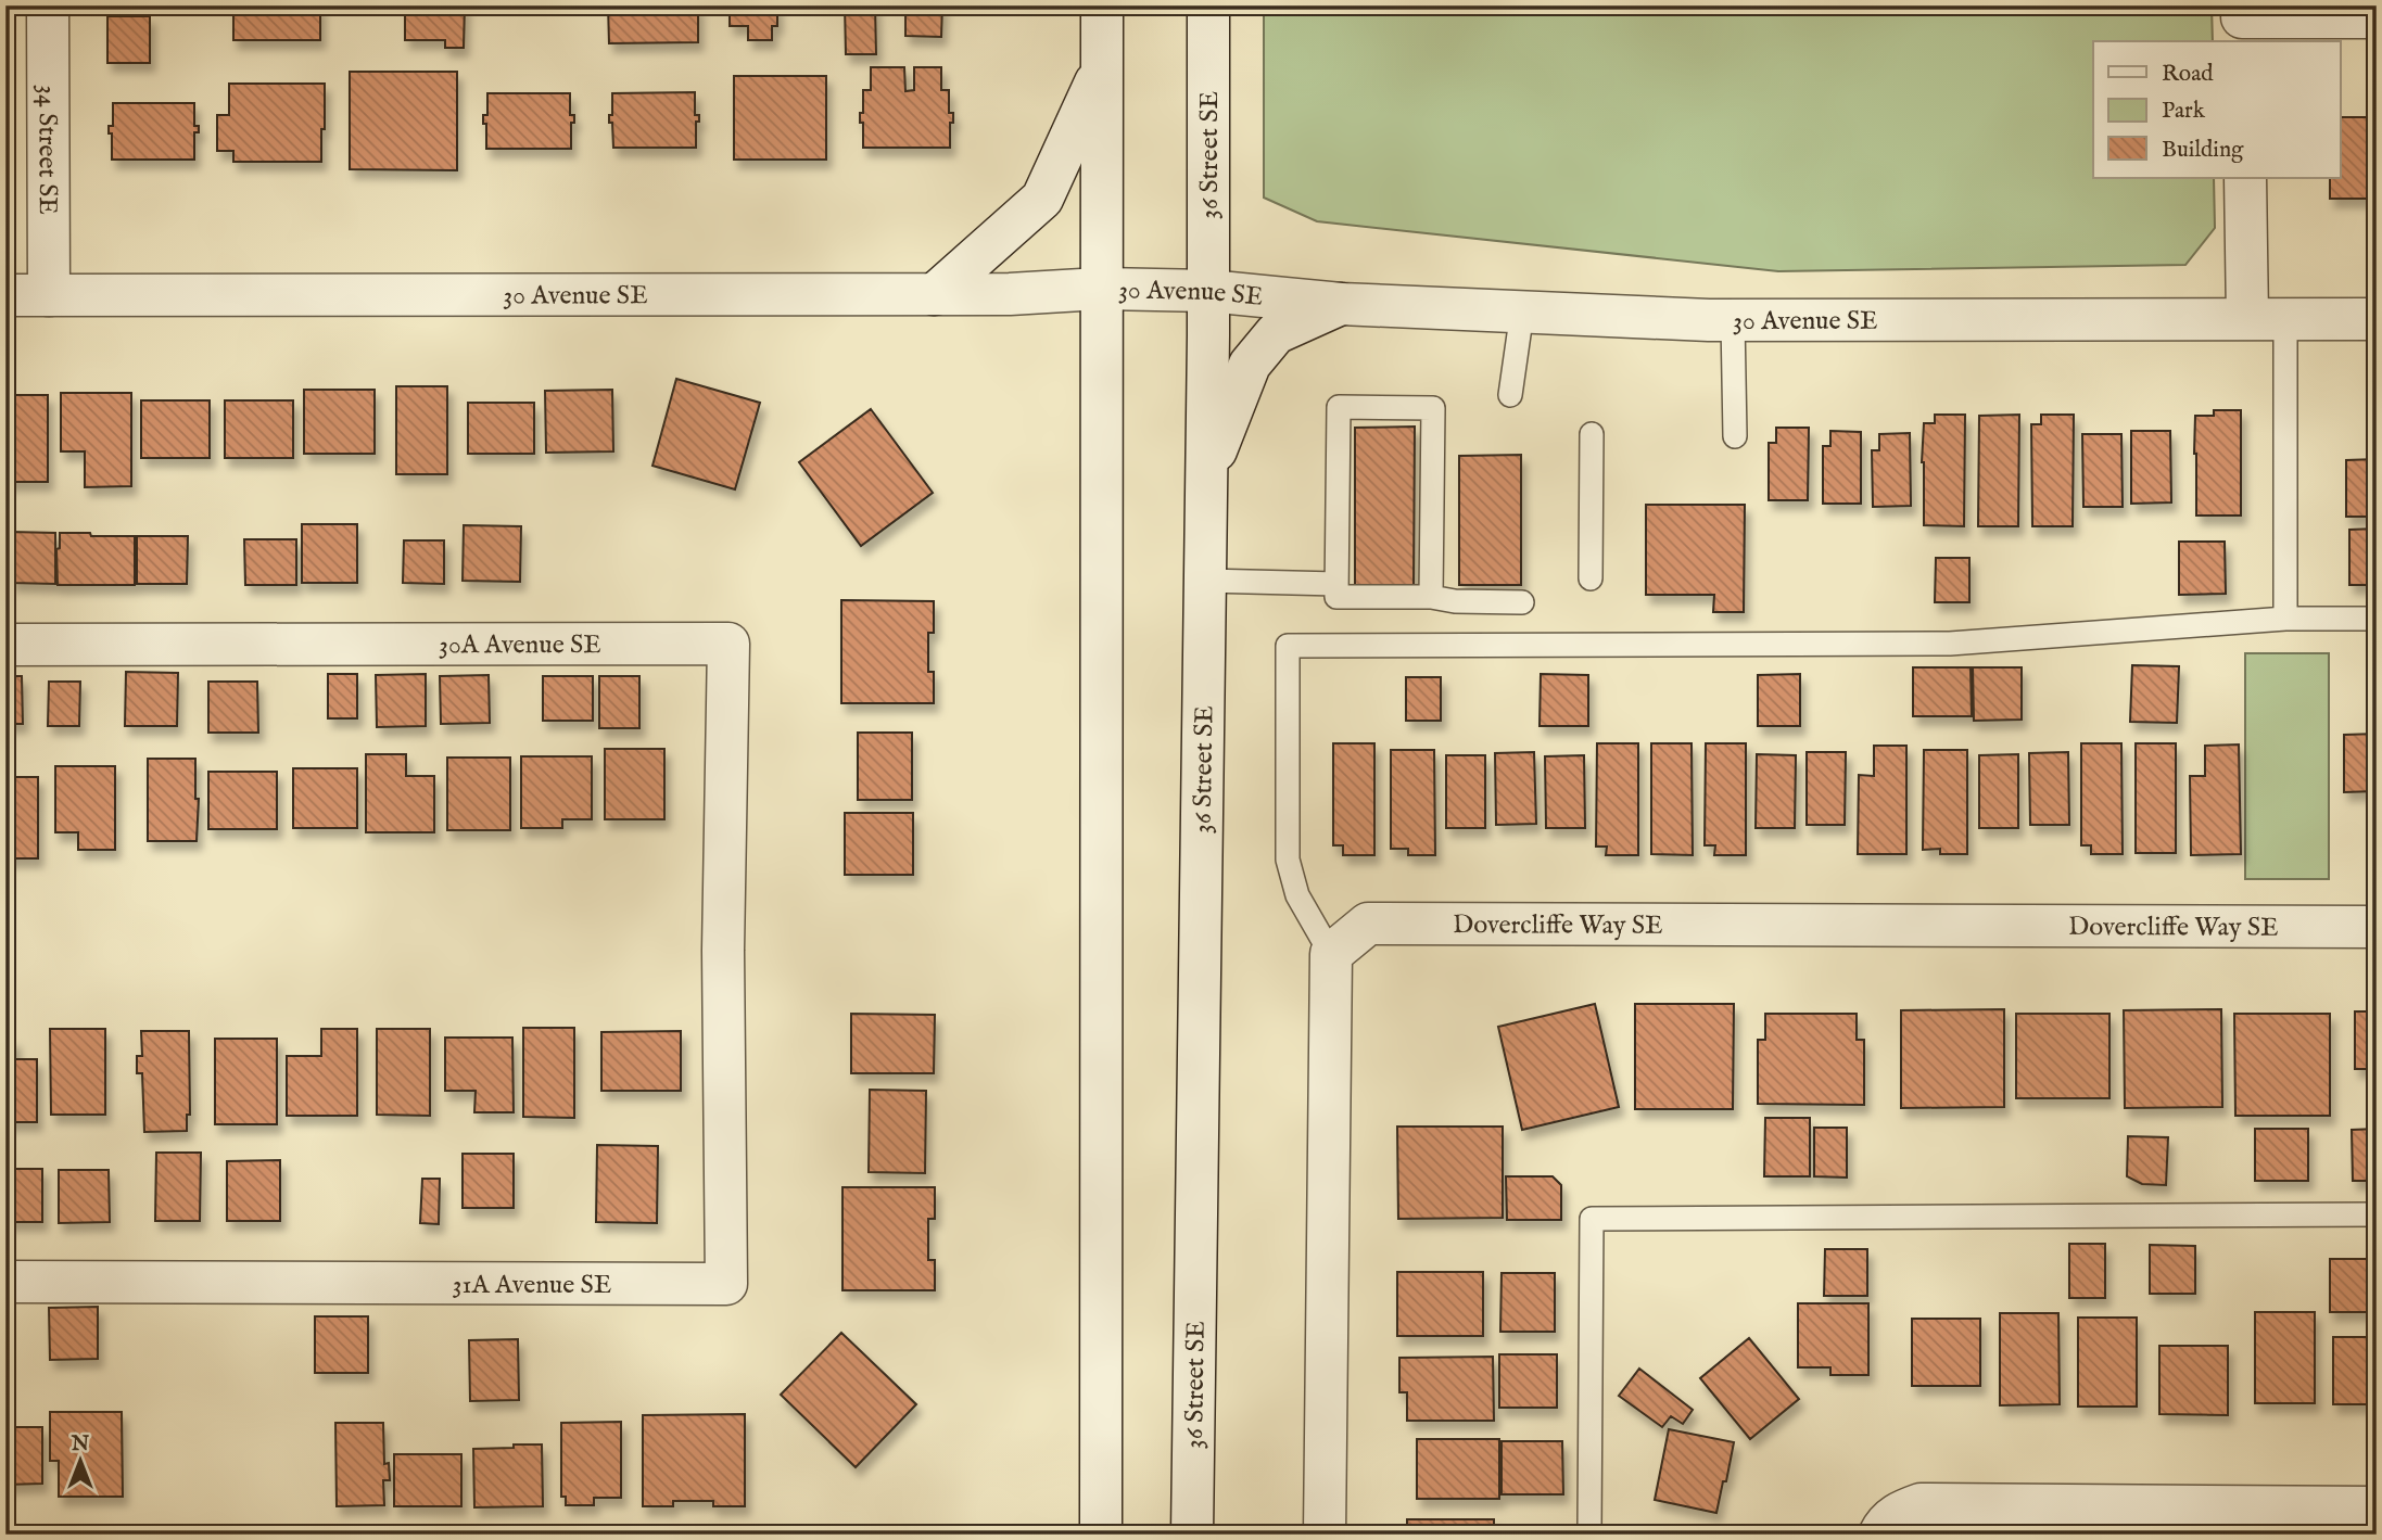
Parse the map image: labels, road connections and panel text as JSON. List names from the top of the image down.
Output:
{
  "streets": {
    "street": [
      "34 Street SE",
      "36 Street SE",
      "30 Avenue SE",
      "30A Avenue SE",
      "Dovercliffe Way SE",
      "31A Avenue SE"
    ]
  },
  "crossings": [
    ["34 Street SE", "30 Avenue SE"],
    ["36 Street SE", "30 Avenue SE"],
    ["30A Avenue SE", "31A Avenue SE"]
  ],
  "legend": ["Road", "Park", "Building"],
  "north": "top"
}
